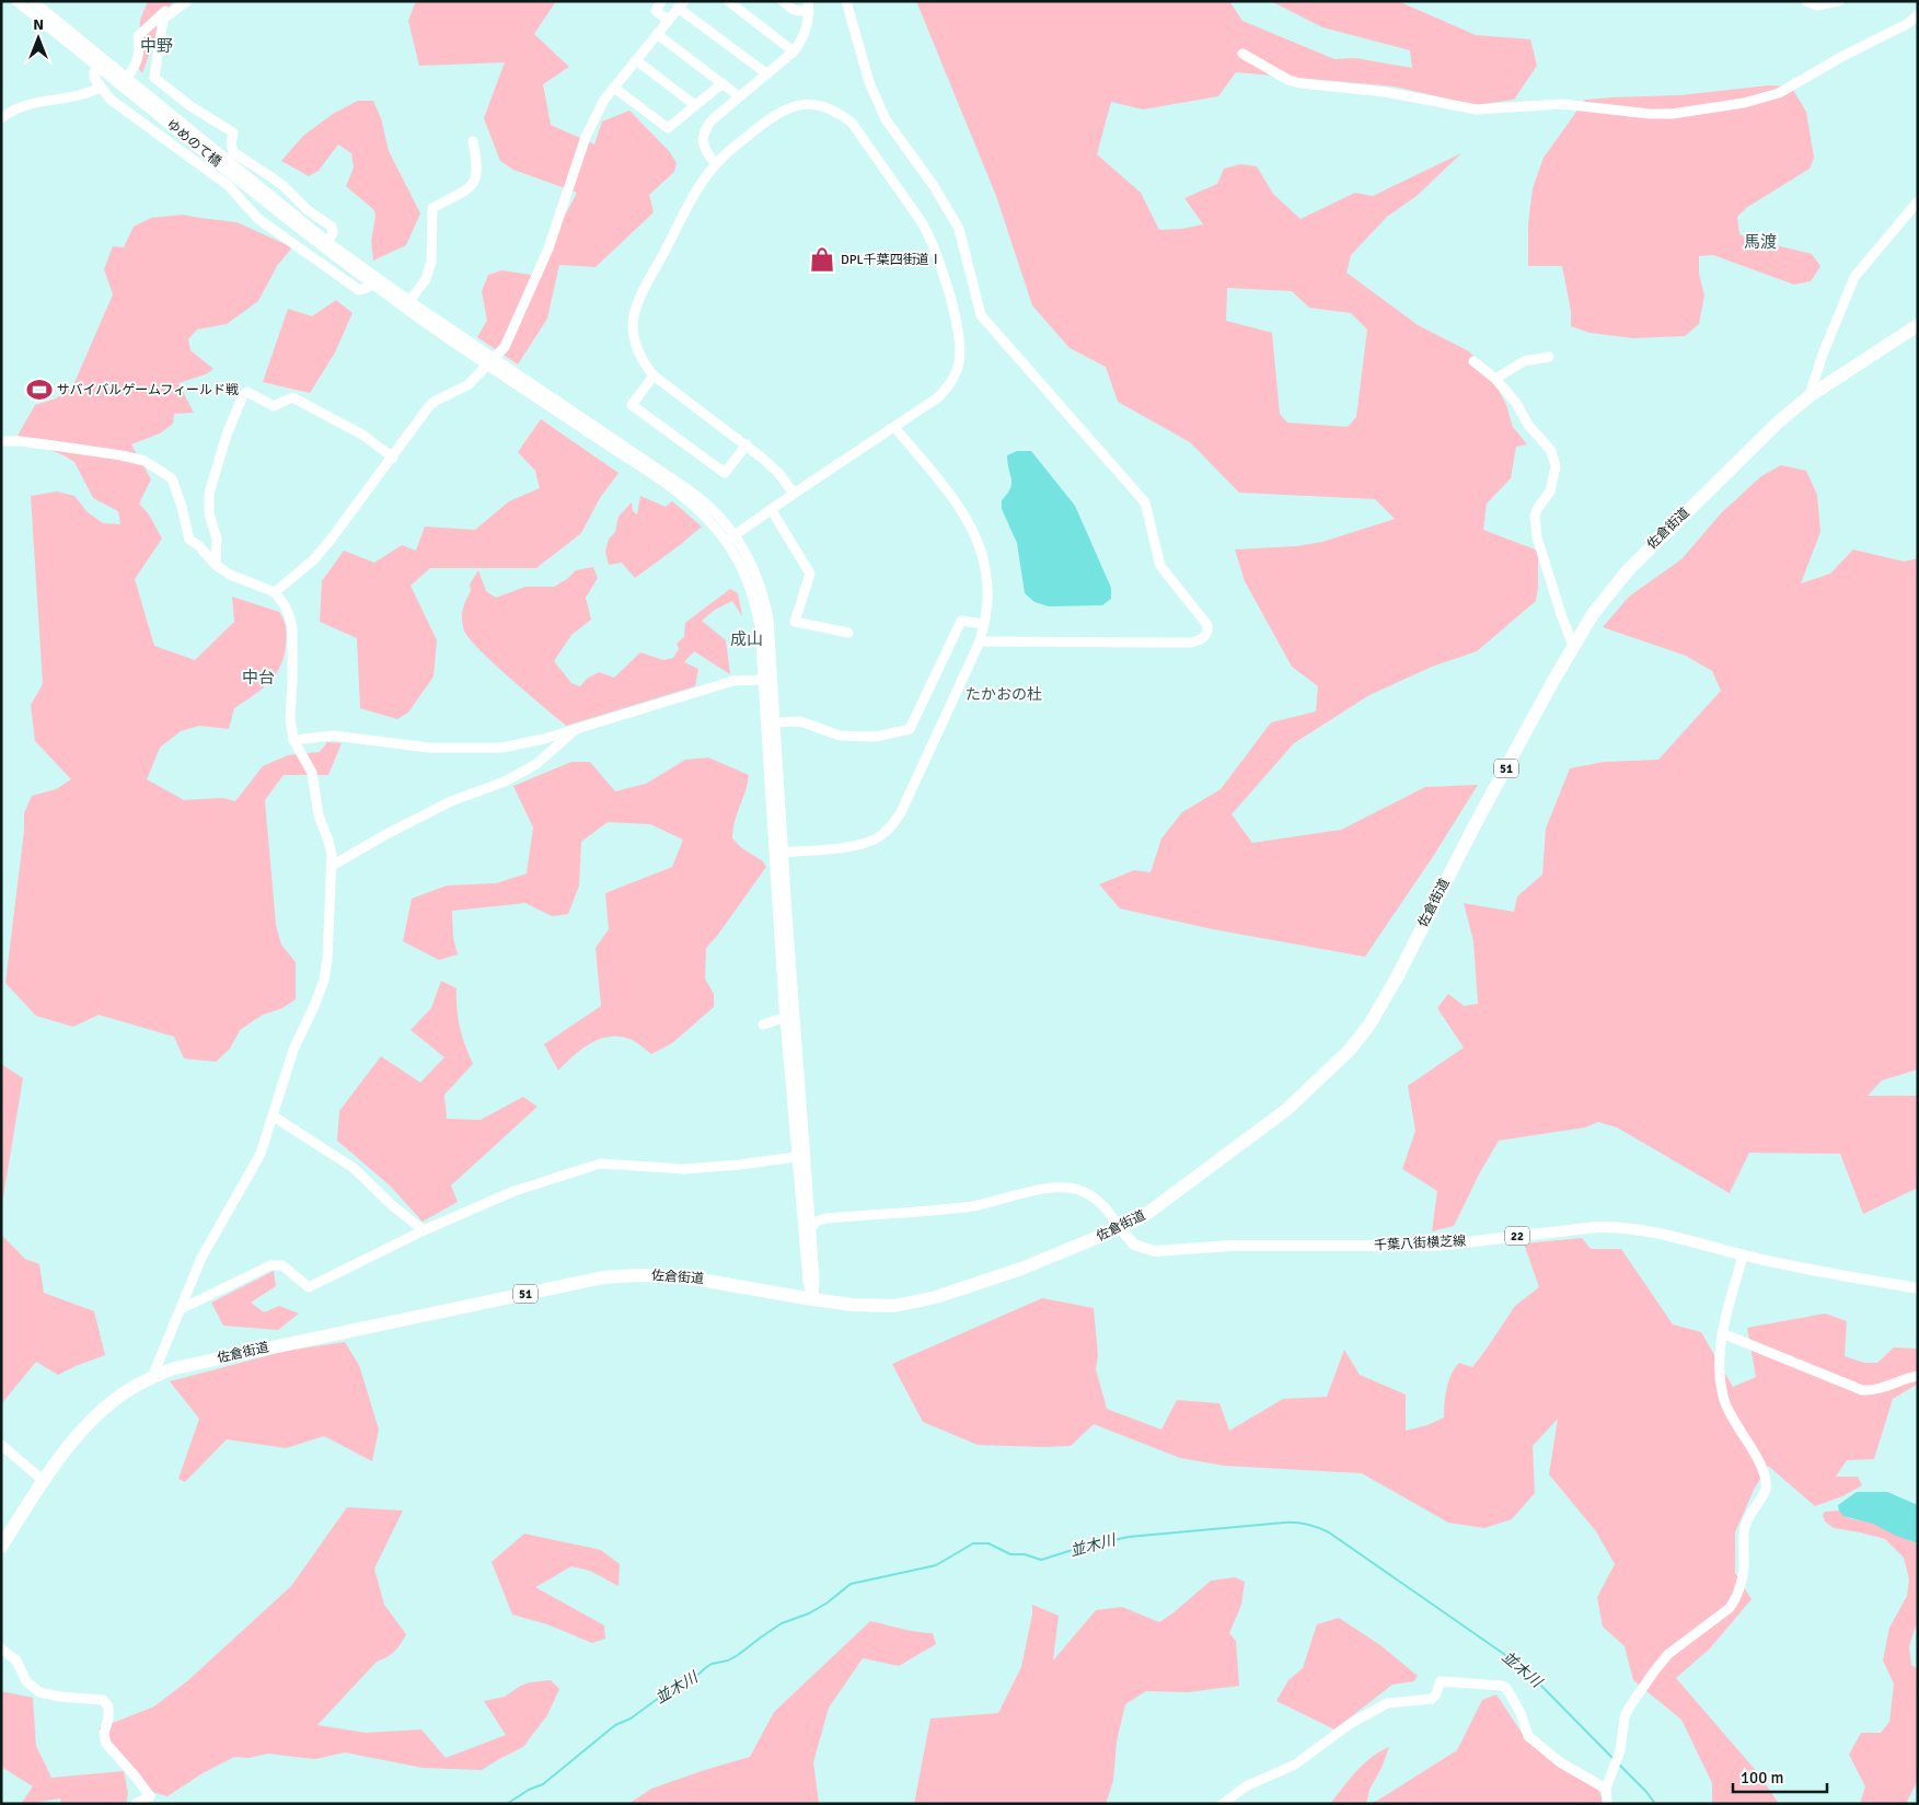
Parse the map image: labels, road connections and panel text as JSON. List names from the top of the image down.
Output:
{
  "streets": {
    "highway": ["佐倉街道", "51"],
    "main road": ["22", "千葉八街横芝線"],
    "street": ["ゆめのて橋"]
  },
  "crossings": [
    ["佐倉街道", "千葉八街横芝線"]
  ],
  "districts": [
    "中野",
    "馬渡",
    "成山",
    "中台",
    "たかおの杜"
  ],
  "water": ["並木川"],
  "places": {
    "shop": ["DPL千葉四街道Ⅰ"],
    "sports": ["サバイバルゲームフィールド戦"]
  },
  "scale_bar": "100 m",
  "north": "top"
}
